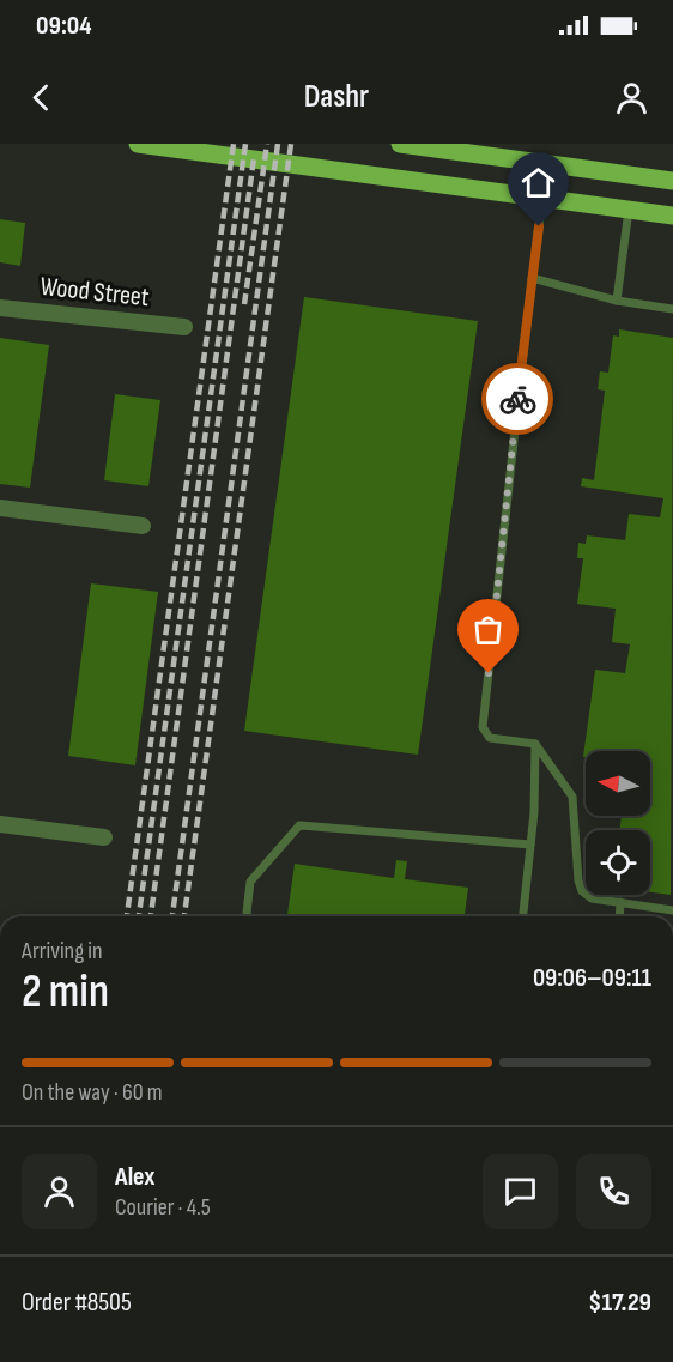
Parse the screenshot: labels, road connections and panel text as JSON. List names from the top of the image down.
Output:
{
  "streets": {
    "street": ["Wood Street"]
  },
  "north": "left",
  "page": {
    "status": "09:04",
    "header": "Dashr",
    "heading": ["2 min", "Arriving in", "09:06–09:11"],
    "panel": [
      "Alex",
      "Courier · 4.5",
      "Order #8505",
      "$17.29"
    ],
    "bar": "On the way · 60 m"
  }
}
